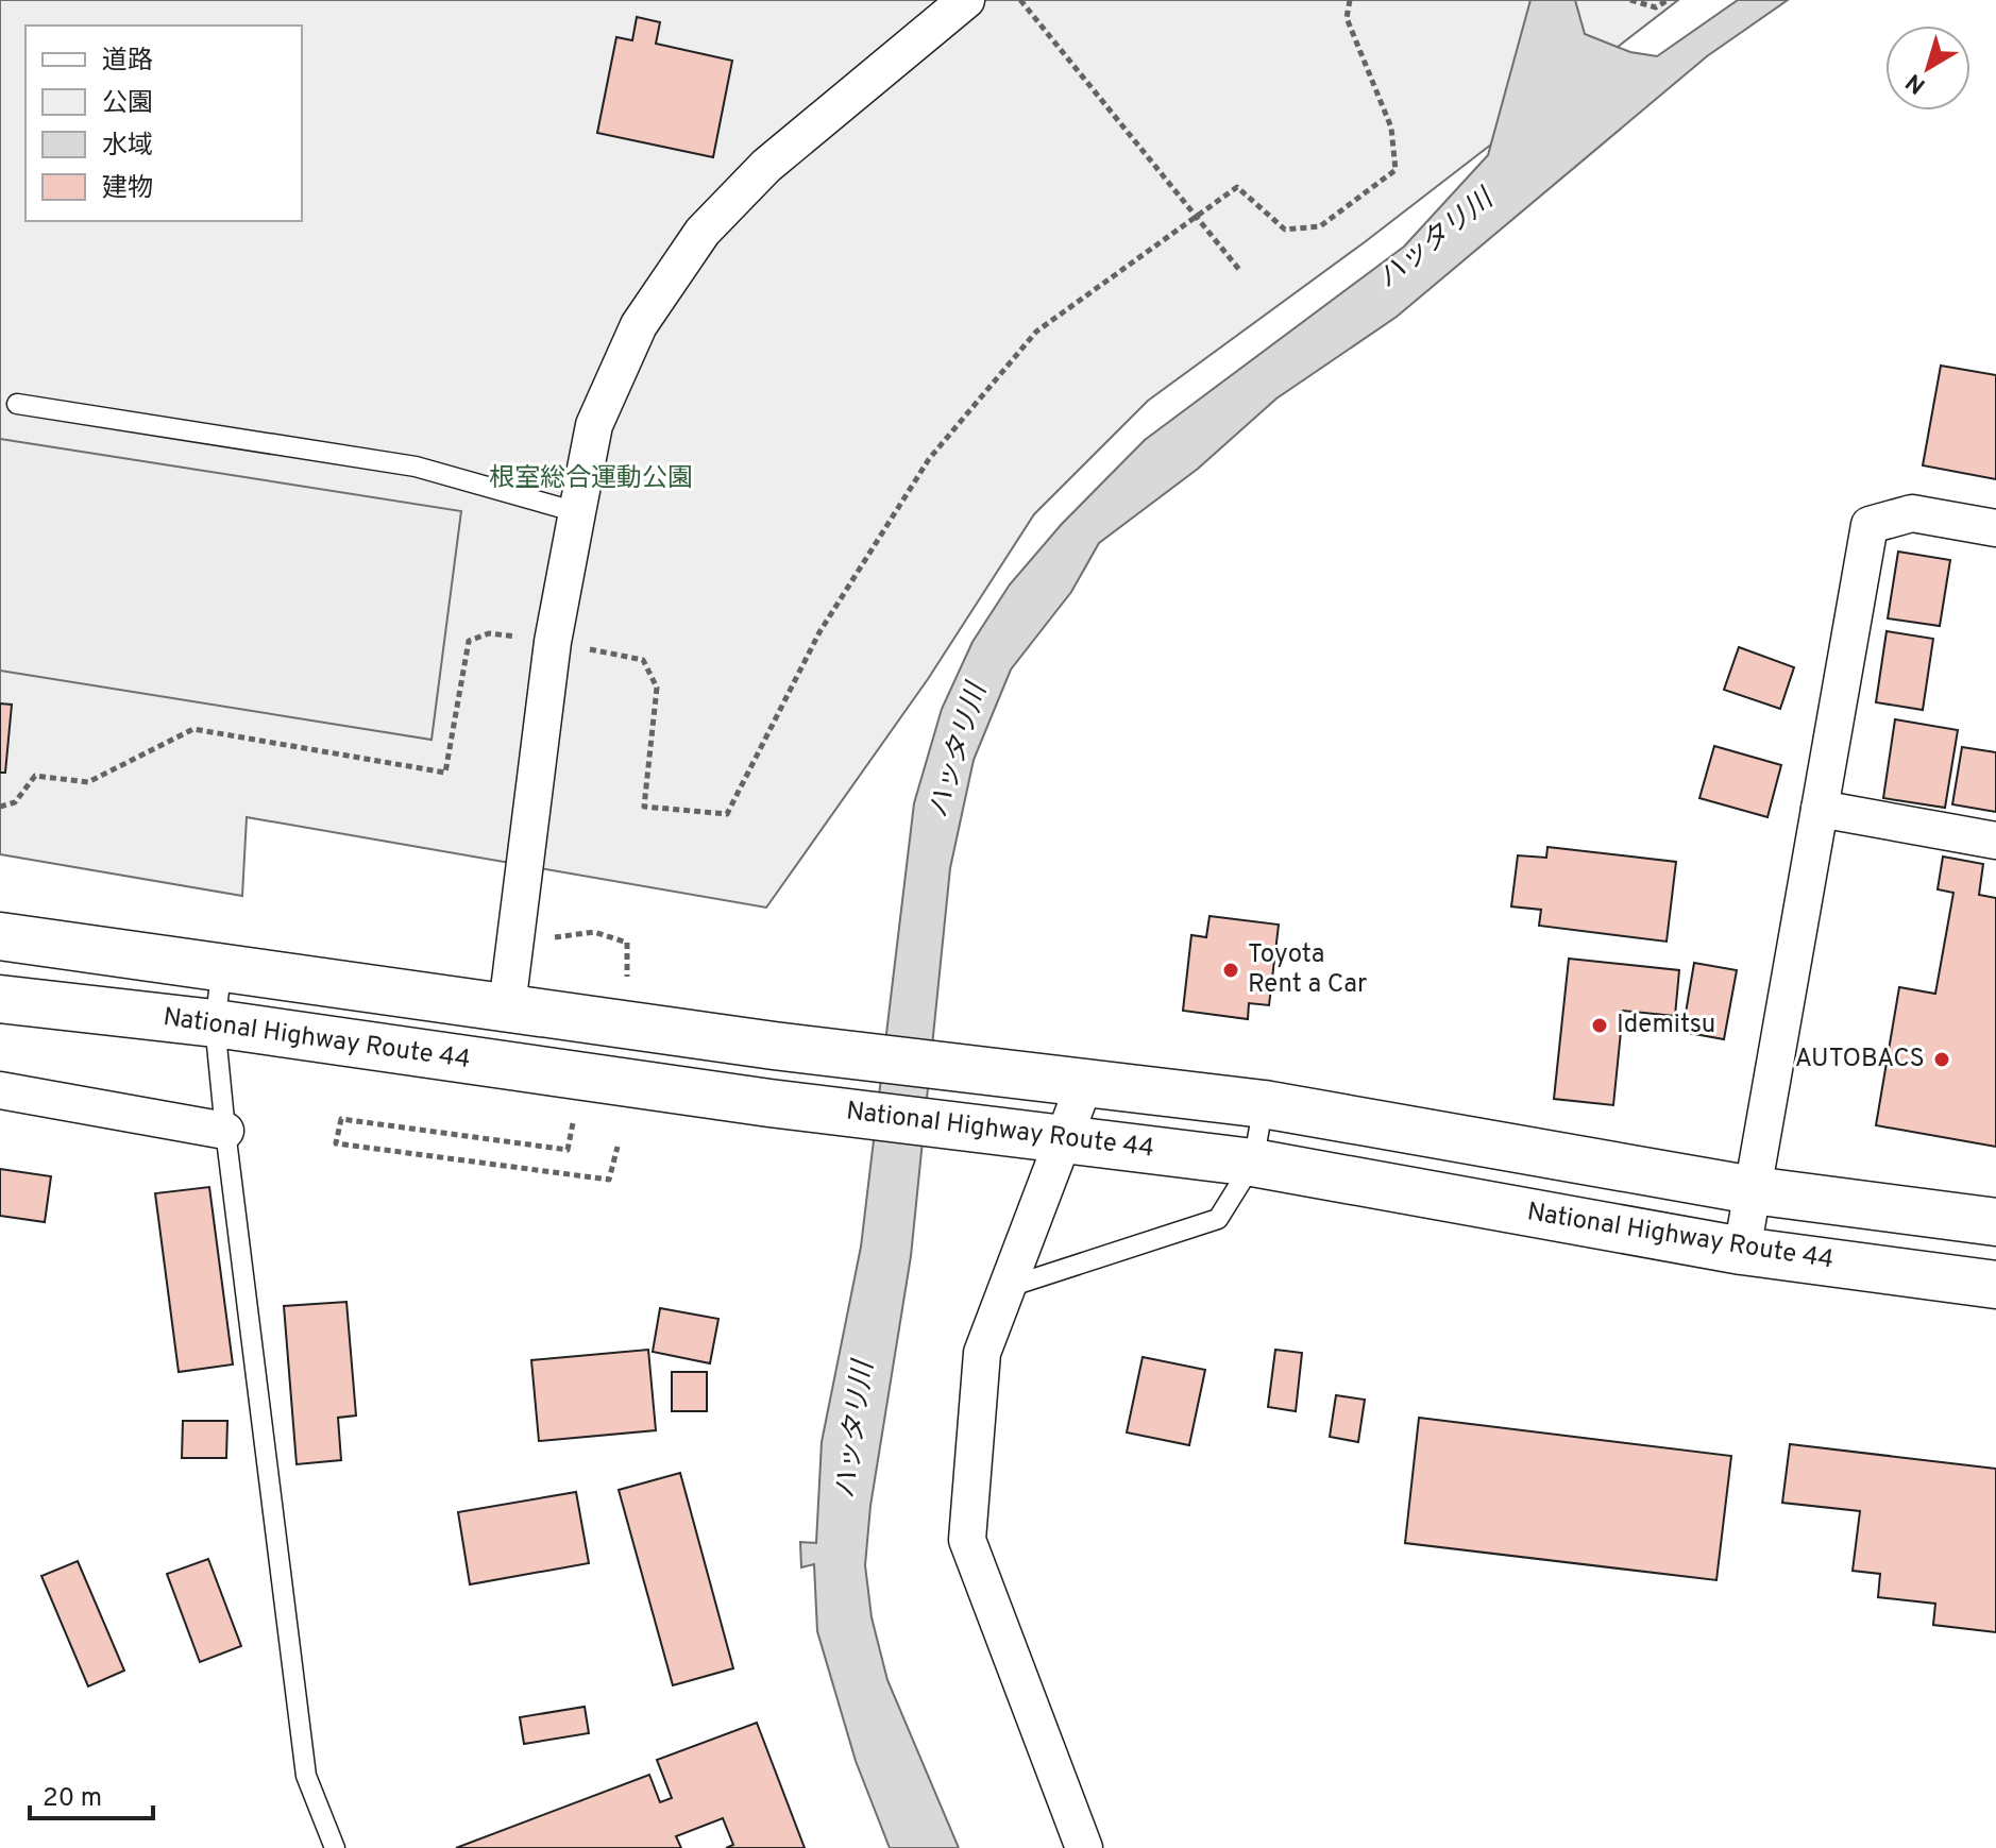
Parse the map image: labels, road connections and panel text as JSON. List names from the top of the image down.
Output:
{
  "streets": {
    "highway": ["National Highway Route 44"]
  },
  "water": ["ハッタリ川"],
  "parks": ["根室総合運動公園"],
  "places": ["Toyota Rent a Car", "Idemitsu", "AUTOBACS"],
  "legend": [
    "道路",
    "公園",
    "水域",
    "建物"
  ],
  "scale_bar": "20 m",
  "north": "bottom left"
}
